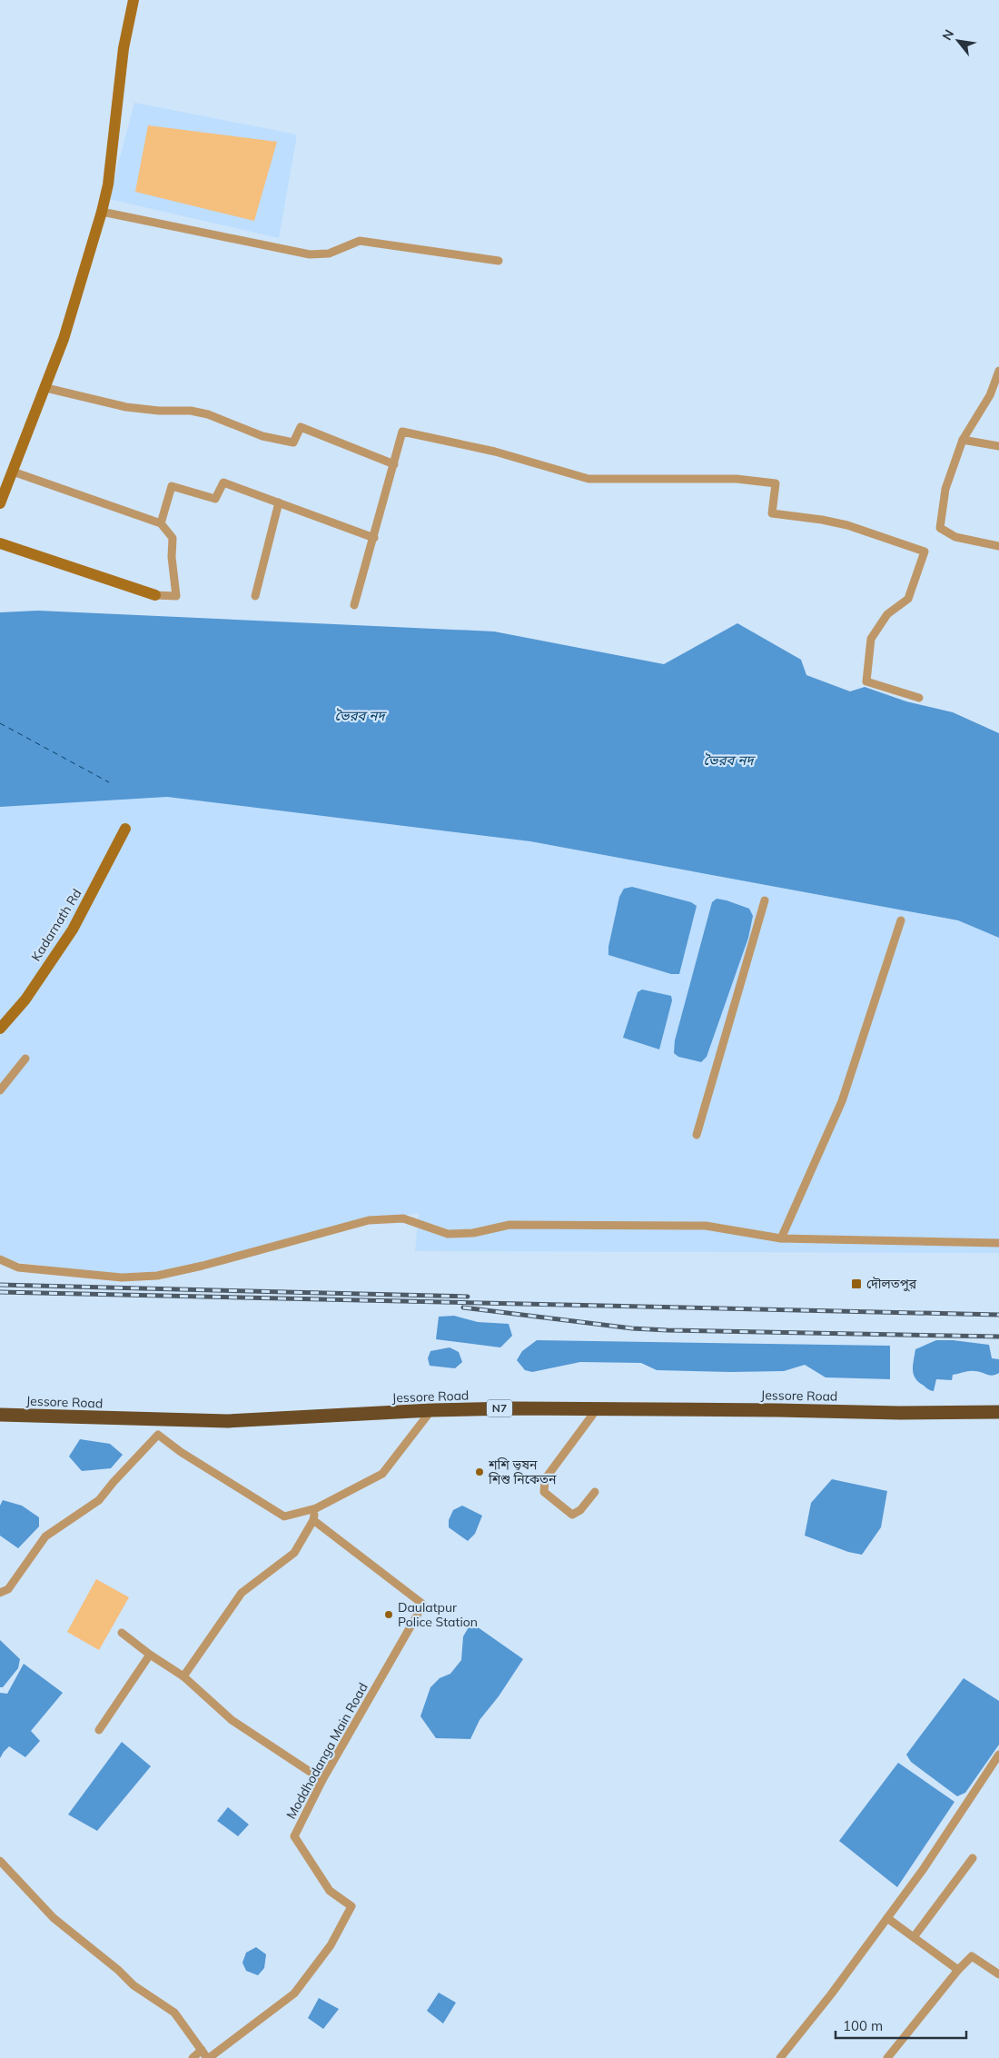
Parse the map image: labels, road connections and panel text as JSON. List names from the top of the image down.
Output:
{
  "streets": {
    "highway": ["Jessore Road", "N7"],
    "street": ["Kadarnath Rd", "Moddhodanga Main Road"]
  },
  "water": ["ভৈরব নদ"],
  "places": {
    "transit": ["দৌলতপুর"],
    "other": ["শশি ভূষন শিশু নিকেতন", "Daulatpur Police Station"]
  },
  "scale_bar": "100 m",
  "north": "top left"
}
